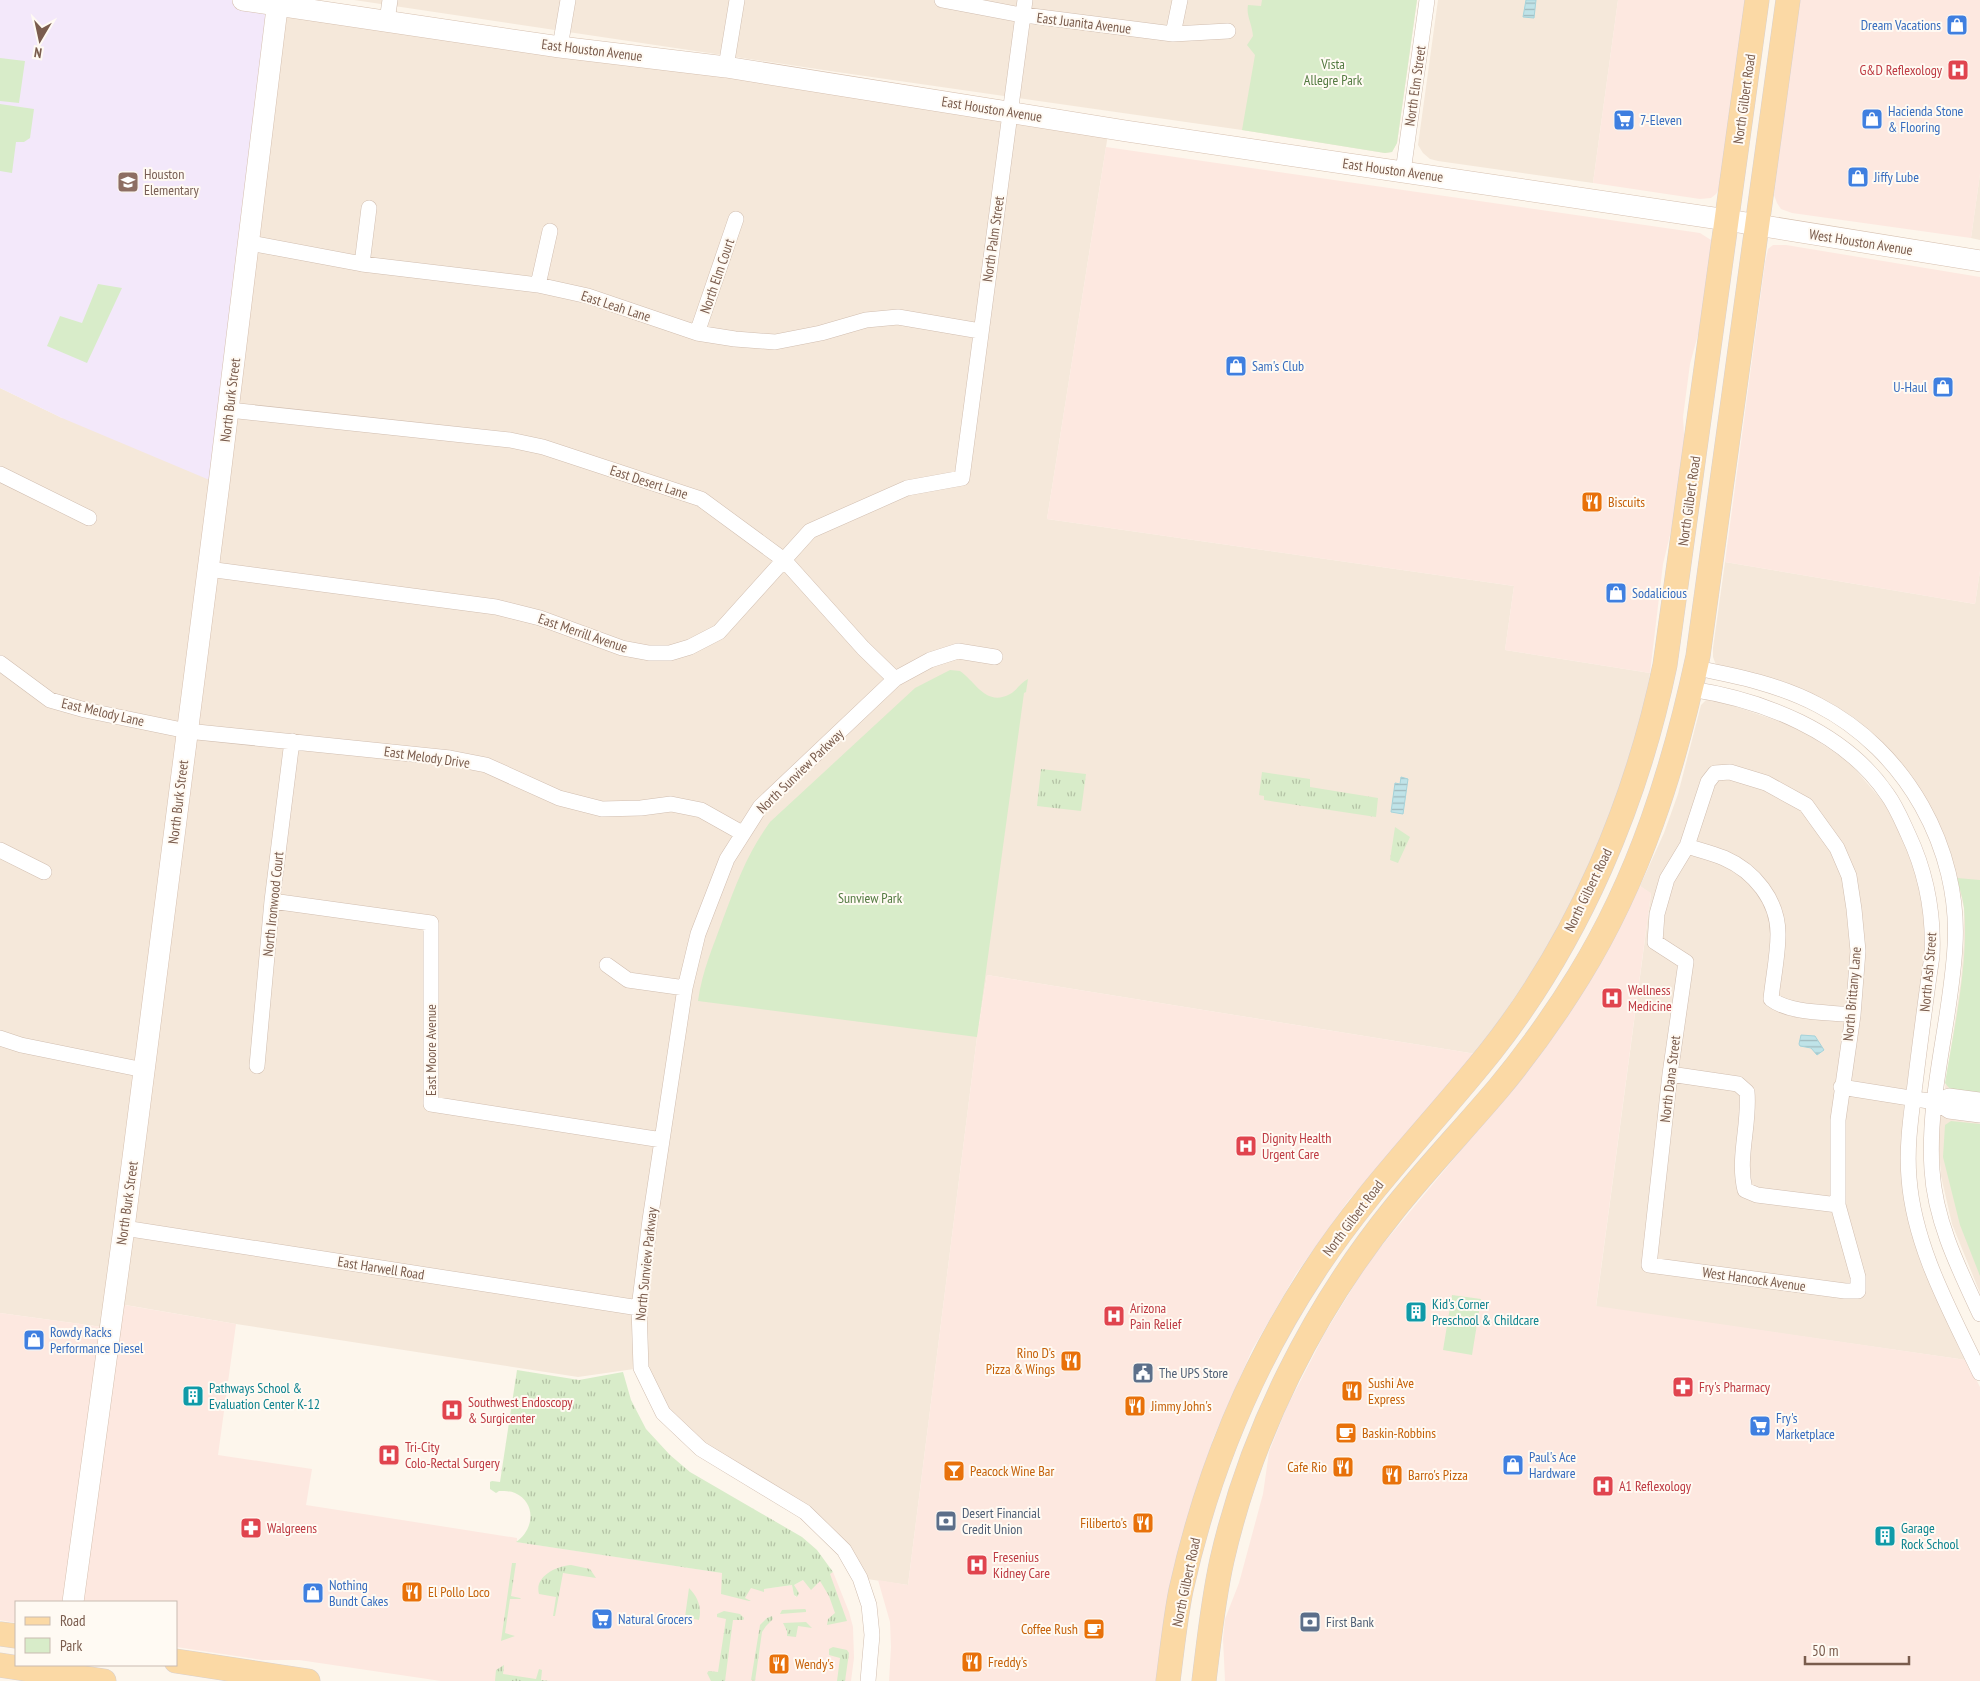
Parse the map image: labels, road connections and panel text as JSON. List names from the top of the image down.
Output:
{
  "streets": {
    "main road": ["North Gilbert Road"],
    "street": [
      "East Juanita Avenue",
      "East Houston Avenue",
      "North Elm Street",
      "North Palm Street",
      "West Houston Avenue",
      "North Elm Court",
      "East Leah Lane",
      "North Burk Street",
      "East Desert Lane",
      "East Merrill Avenue",
      "East Melody Lane",
      "East Melody Drive",
      "North Sunview Parkway",
      "North Ironwood Court",
      "North Ash Street",
      "North Brittany Lane",
      "East Moore Avenue",
      "North Dana Street",
      "East Harwell Road",
      "West Hancock Avenue"
    ]
  },
  "crossings": [
    ["East Juanita Avenue", "North Palm Street"],
    ["East Houston Avenue", "North Elm Street"],
    ["East Houston Avenue", "North Gilbert Road"],
    ["East Houston Avenue", "North Palm Street"],
    ["East Houston Avenue", "West Houston Avenue"],
    ["East Houston Avenue", "North Burk Street"],
    ["North Gilbert Road", "West Houston Avenue"],
    ["North Gilbert Road", "North Ash Street"],
    ["North Palm Street", "East Leah Lane"],
    ["North Palm Street", "East Merrill Avenue"],
    ["North Elm Court", "East Leah Lane"],
    ["East Leah Lane", "North Burk Street"],
    ["North Burk Street", "East Desert Lane"],
    ["North Burk Street", "East Merrill Avenue"],
    ["North Burk Street", "East Melody Lane"],
    ["North Burk Street", "East Melody Drive"],
    ["North Burk Street", "East Harwell Road"],
    ["East Desert Lane", "East Merrill Avenue"],
    ["East Desert Lane", "North Sunview Parkway"],
    ["East Melody Lane", "East Melody Drive"],
    ["East Melody Drive", "North Sunview Parkway"],
    ["East Melody Drive", "North Ironwood Court"],
    ["North Sunview Parkway", "East Moore Avenue"],
    ["North Sunview Parkway", "East Harwell Road"],
    ["North Ironwood Court", "East Moore Avenue"],
    ["North Brittany Lane", "North Dana Street"],
    ["North Brittany Lane", "West Hancock Avenue"],
    ["North Dana Street", "West Hancock Avenue"]
  ],
  "parks": ["Vista Allegre Park", "Sunview Park"],
  "places": {
    "shop": [
      "Dream Vacations",
      "Hacienda Stone & Flooring",
      "Jiffy Lube",
      "Sam's Club",
      "U-Haul",
      "Sodalicious",
      "Rowdy Racks Performance Diesel",
      "Paul's Ace Hardware",
      "Nothing Bundt Cakes"
    ],
    "hospital": [
      "G&D Reflexology",
      "Wellness Medicine",
      "Dignity Health Urgent Care",
      "Arizona Pain Relief",
      "Southwest Endoscopy & Surgicenter",
      "Tri-City Colo-Rectal Surgery",
      "A1 Reflexology",
      "Fresenius Kidney Care"
    ],
    "supermarket": ["7-Eleven", "Fry's Marketplace", "Natural Grocers"],
    "school or university": ["Houston Elementary"],
    "restaurant": [
      "Biscuits",
      "Rino D's Pizza & Wings",
      "Sushi Ave Express",
      "Jimmy John's",
      "Cafe Rio",
      "Barro's Pizza",
      "Filiberto's",
      "El Pollo Loco",
      "Freddy's",
      "Wendy's"
    ],
    "building": ["Kid's Corner Preschool & Childcare", "Pathways School & Evaluation Center K-12", "Garage Rock School"],
    "public building": ["The UPS Store"],
    "pharmacy": ["Fry's Pharmacy", "Walgreens"],
    "cafe": ["Baskin-Robbins", "Coffee Rush"],
    "bar": ["Peacock Wine Bar"],
    "bank": ["Desert Financial Credit Union", "First Bank"]
  },
  "legend": ["Road", "Park"],
  "scale_bar": "50 m",
  "north": "bottom"
}
